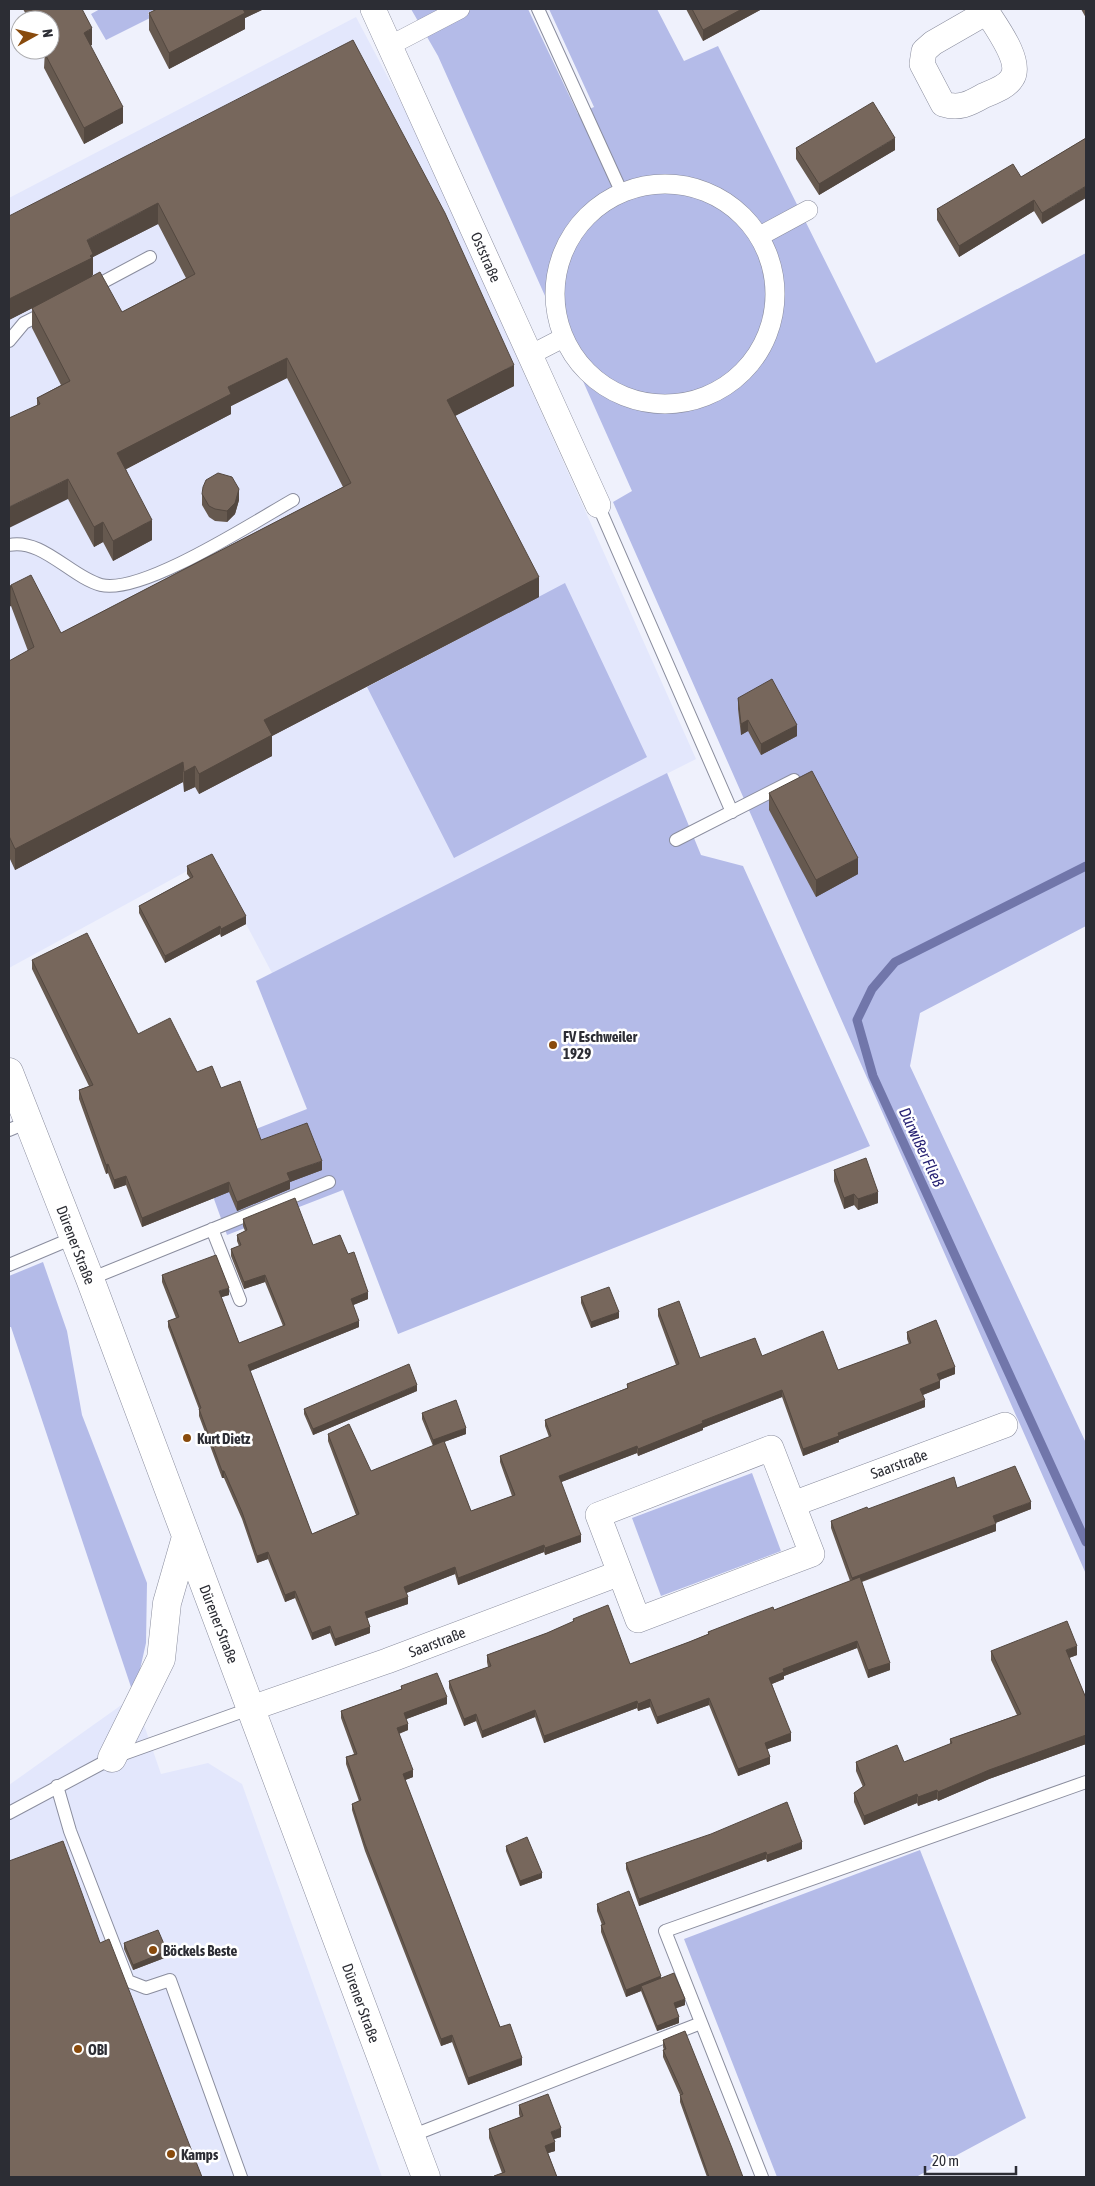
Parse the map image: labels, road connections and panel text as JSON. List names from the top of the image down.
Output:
{
  "streets": {
    "main road": ["Dürener Straße"],
    "street": ["Oststraße", "Saarstraße"]
  },
  "crossings": [
    ["Dürener Straße", "Saarstraße"]
  ],
  "water": ["Dürwißer Fließ"],
  "places": [
    "FV Eschweiler 1929",
    "Kurt Dietz",
    "Böckels Beste",
    "OBI",
    "Kamps"
  ],
  "scale_bar": "20 m",
  "north": "right"
}
